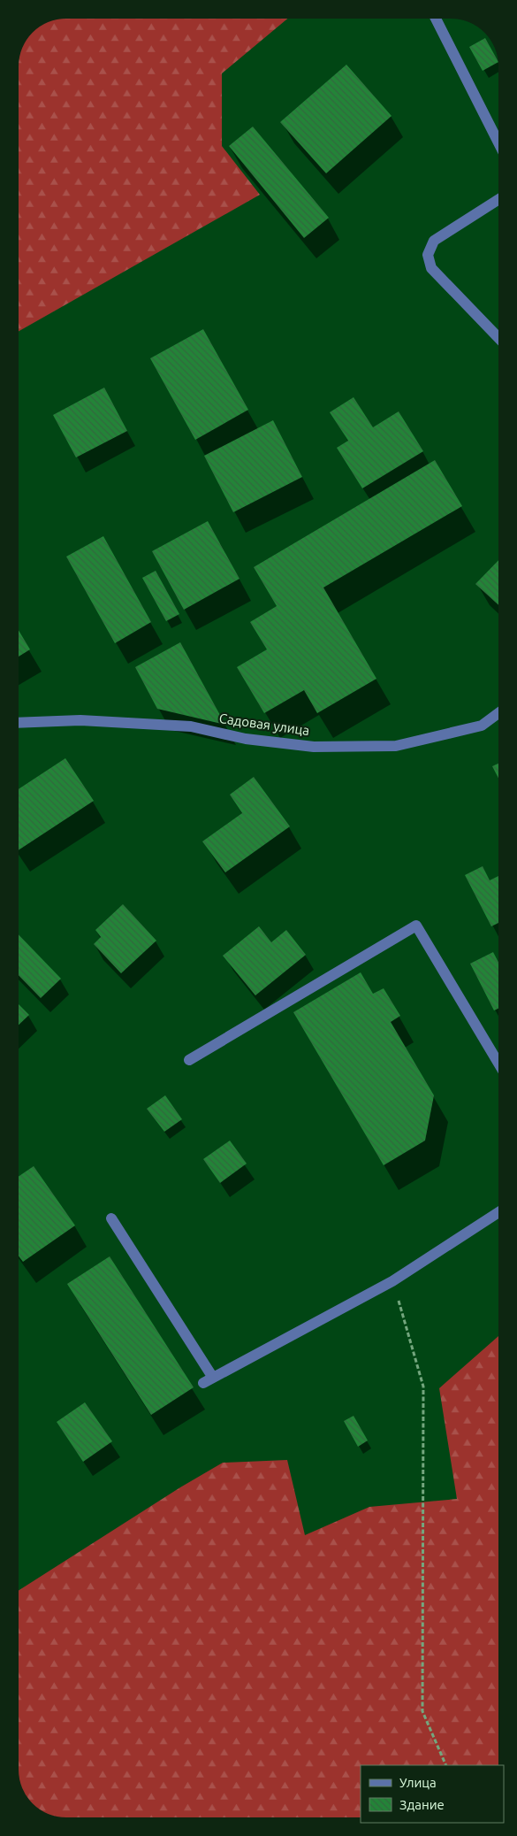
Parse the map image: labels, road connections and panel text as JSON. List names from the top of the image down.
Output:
{
  "streets": {
    "street": ["Садовая улица"]
  },
  "legend": ["Улица", "Здание"]
}
